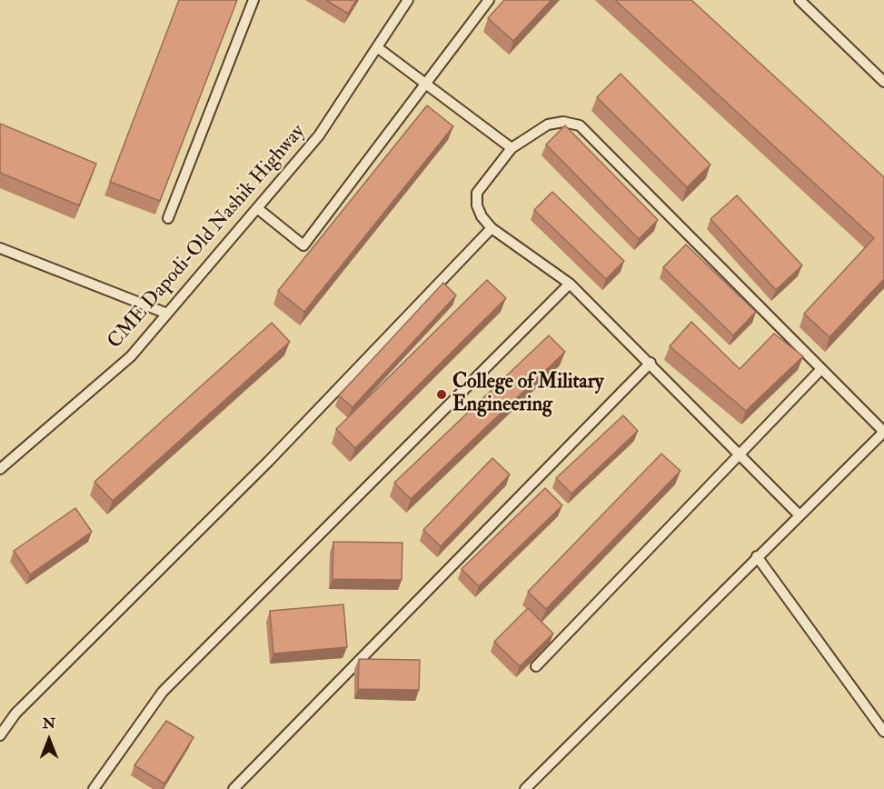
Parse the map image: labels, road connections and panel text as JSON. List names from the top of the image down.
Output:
{
  "streets": {
    "lane": ["CME Dapodi-Old Nashik Highway"]
  },
  "places": ["College of Military Engineering"],
  "north": "top"
}
